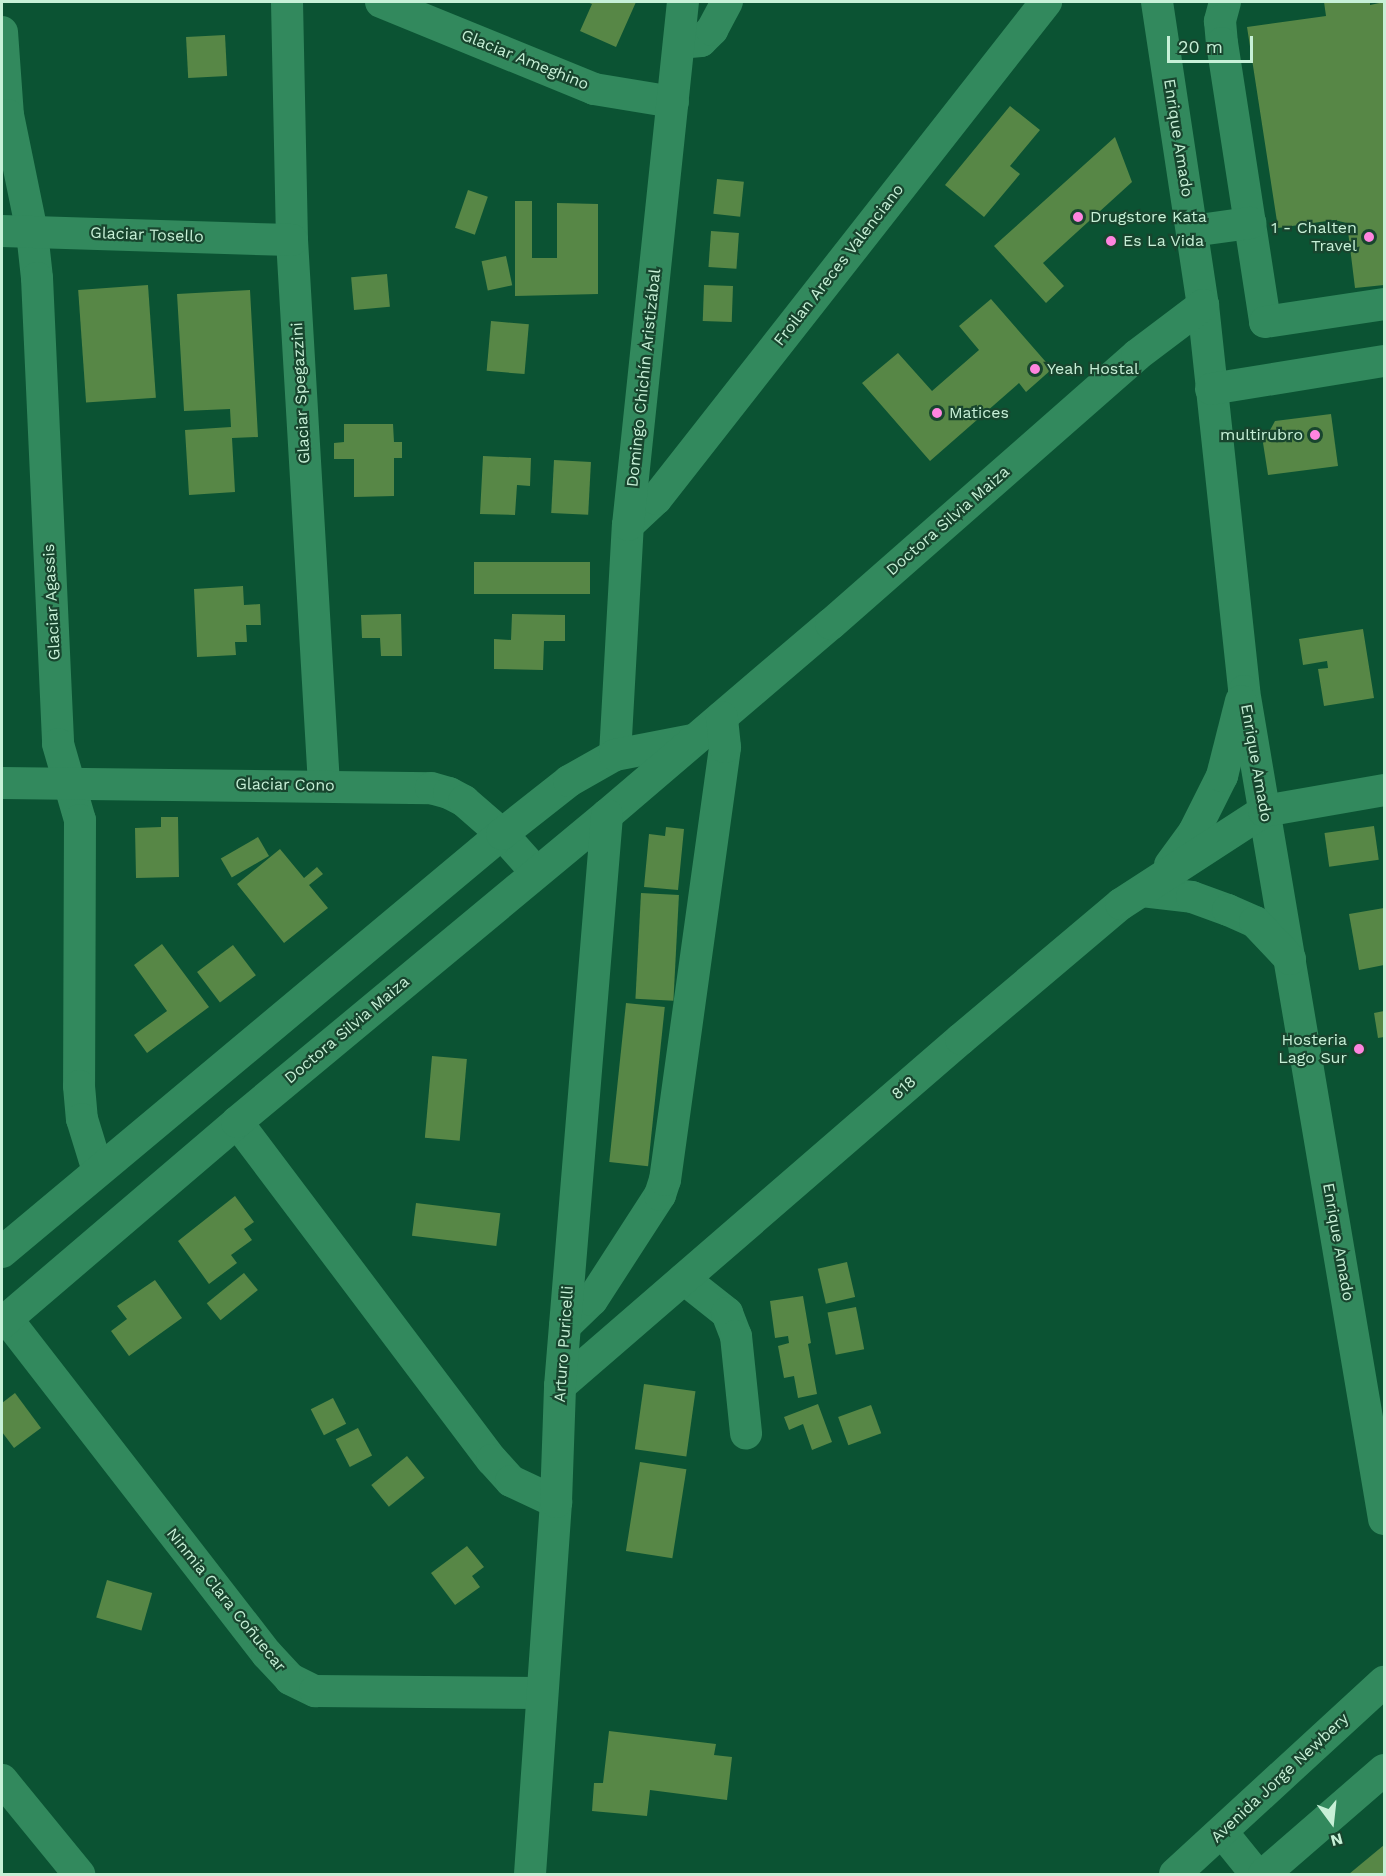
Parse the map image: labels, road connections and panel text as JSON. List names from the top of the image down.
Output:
{
  "streets": {
    "street": [
      "Glaciar Ameghino",
      "Enrique Amado",
      "Glaciar Tosello",
      "Froilan Areces Valenciano",
      "Domingo Chichín Aristizábal",
      "Glaciar Spegazzini",
      "Doctora Silvia Maiza",
      "Glaciar Agassis",
      "Glaciar Cono",
      "818",
      "Arturo Puricelli",
      "Ninmia Clara Coñuecar",
      "Avenida Jorge Newbery"
    ]
  },
  "crossings": [
    ["Glaciar Ameghino", "Domingo Chichín Aristizábal"],
    ["Enrique Amado", "Doctora Silvia Maiza"],
    ["Enrique Amado", "818"],
    ["Glaciar Tosello", "Glaciar Spegazzini"],
    ["Glaciar Tosello", "Glaciar Agassis"],
    ["Froilan Areces Valenciano", "Domingo Chichín Aristizábal"],
    ["Domingo Chichín Aristizábal", "Doctora Silvia Maiza"],
    ["Glaciar Spegazzini", "Glaciar Cono"],
    ["Doctora Silvia Maiza", "Glaciar Agassis"],
    ["Doctora Silvia Maiza", "Glaciar Cono"],
    ["Doctora Silvia Maiza", "Arturo Puricelli"],
    ["Doctora Silvia Maiza", "Ninmia Clara Coñuecar"],
    ["Glaciar Agassis", "Glaciar Cono"],
    ["818", "Arturo Puricelli"],
    ["Arturo Puricelli", "Ninmia Clara Coñuecar"]
  ],
  "places": [
    "Drugstore Kata",
    "1 - Chalten Travel",
    "Es La Vida",
    "Yeah Hostal",
    "Matices",
    "multirubro",
    "Hosteria Lago Sur"
  ],
  "scale_bar": "20 m",
  "north": "bottom"
}
